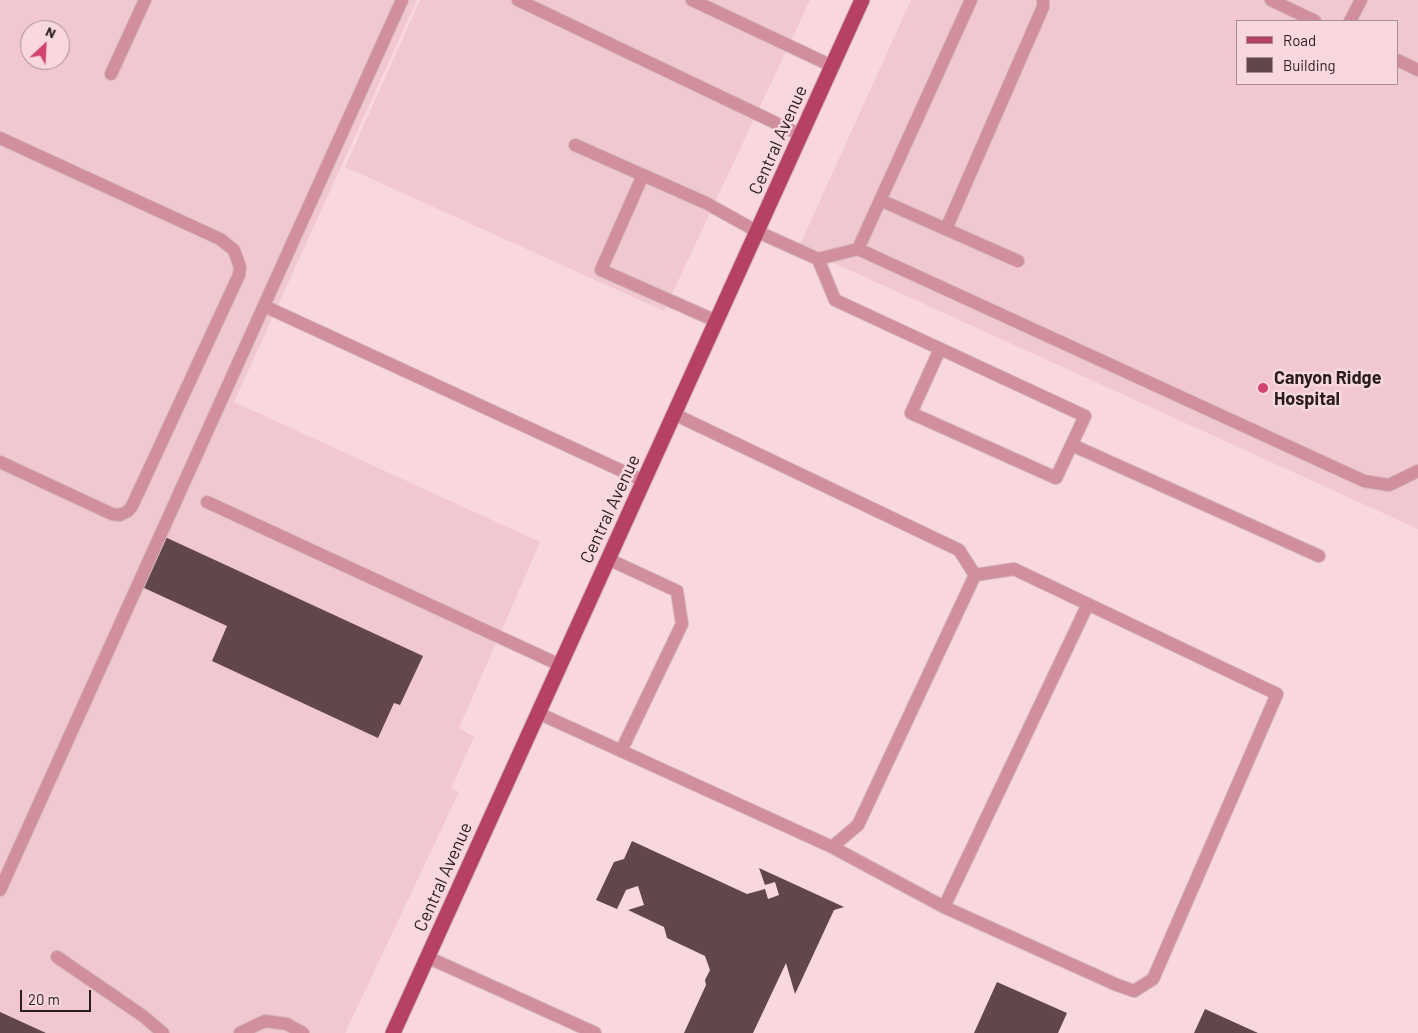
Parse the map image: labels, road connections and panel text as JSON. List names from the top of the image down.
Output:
{
  "streets": {
    "main road": ["Central Avenue"]
  },
  "places": ["Canyon Ridge Hospital"],
  "legend": ["Road", "Building"],
  "scale_bar": "20 m",
  "north": "top right"
}
